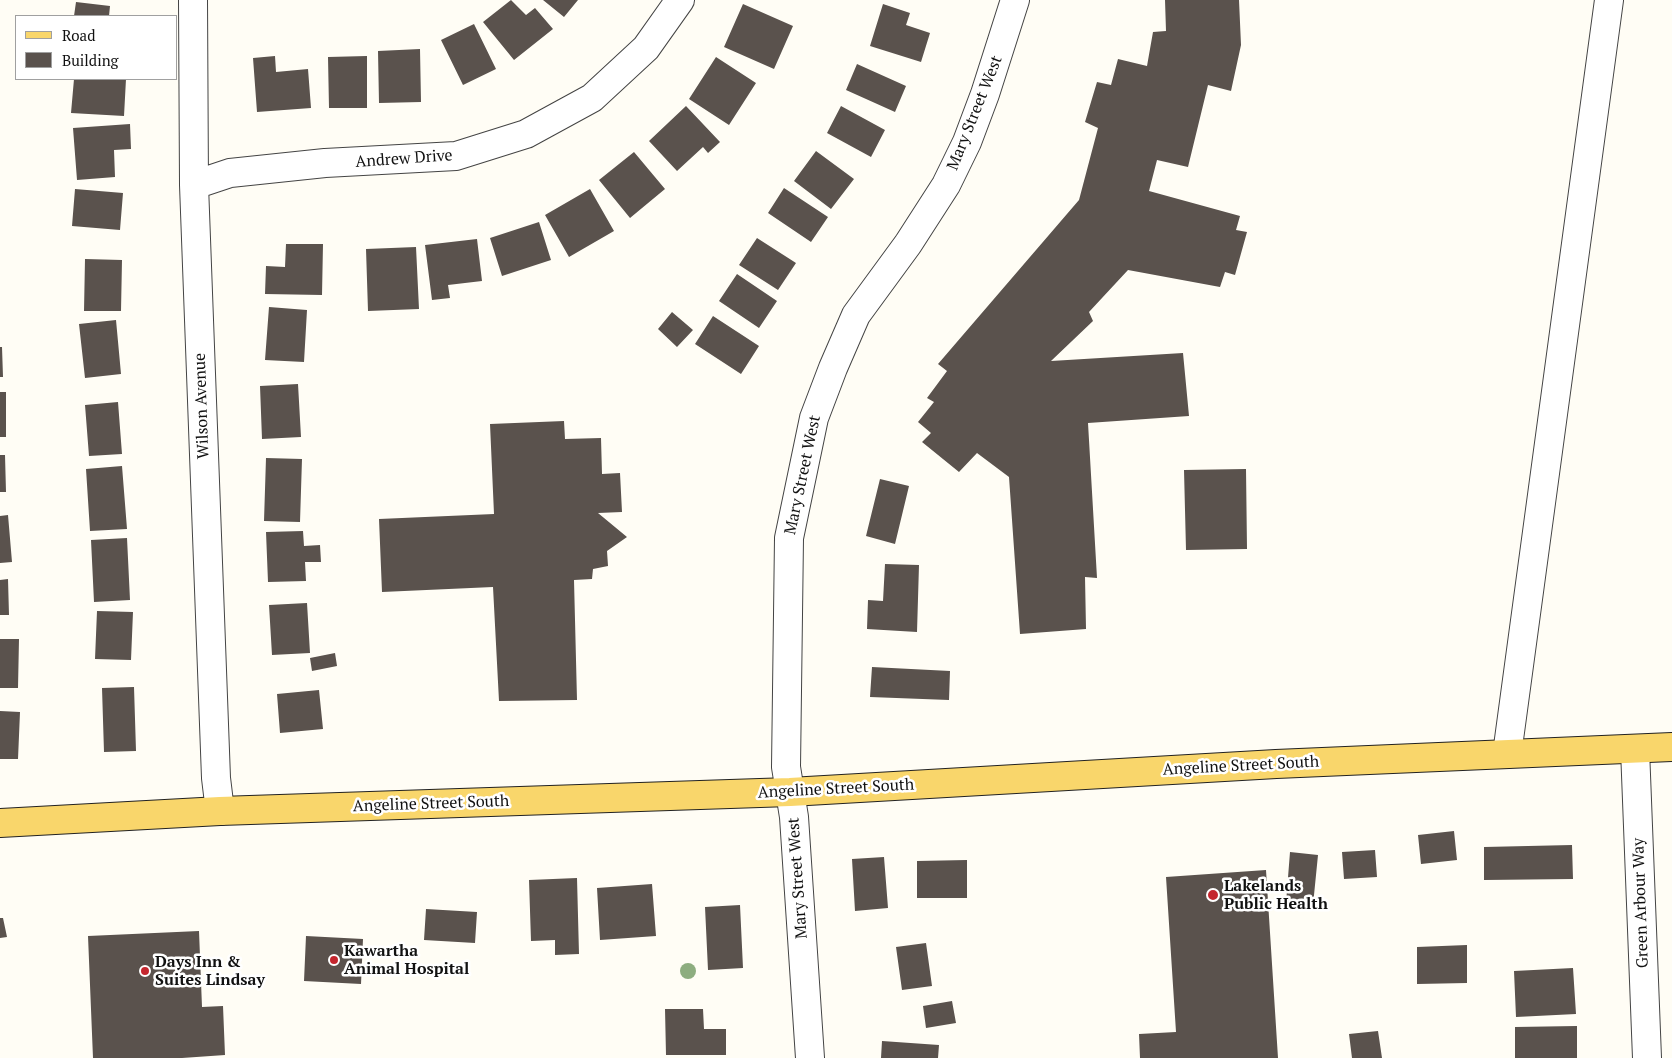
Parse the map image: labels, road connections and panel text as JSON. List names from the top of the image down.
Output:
{
  "streets": {
    "main road": ["Angeline Street South"],
    "street": [
      "Mary Street West",
      "Andrew Drive",
      "Wilson Avenue",
      "Green Arbour Way"
    ]
  },
  "crossings": [
    ["Mary Street West", "Angeline Street South"],
    ["Andrew Drive", "Wilson Avenue"],
    ["Wilson Avenue", "Angeline Street South"],
    ["Angeline Street South", "Green Arbour Way"]
  ],
  "places": ["Lakelands Public Health", "Kawartha Animal Hospital", "Days Inn & Suites Lindsay"],
  "legend": ["Road", "Building"]
}
